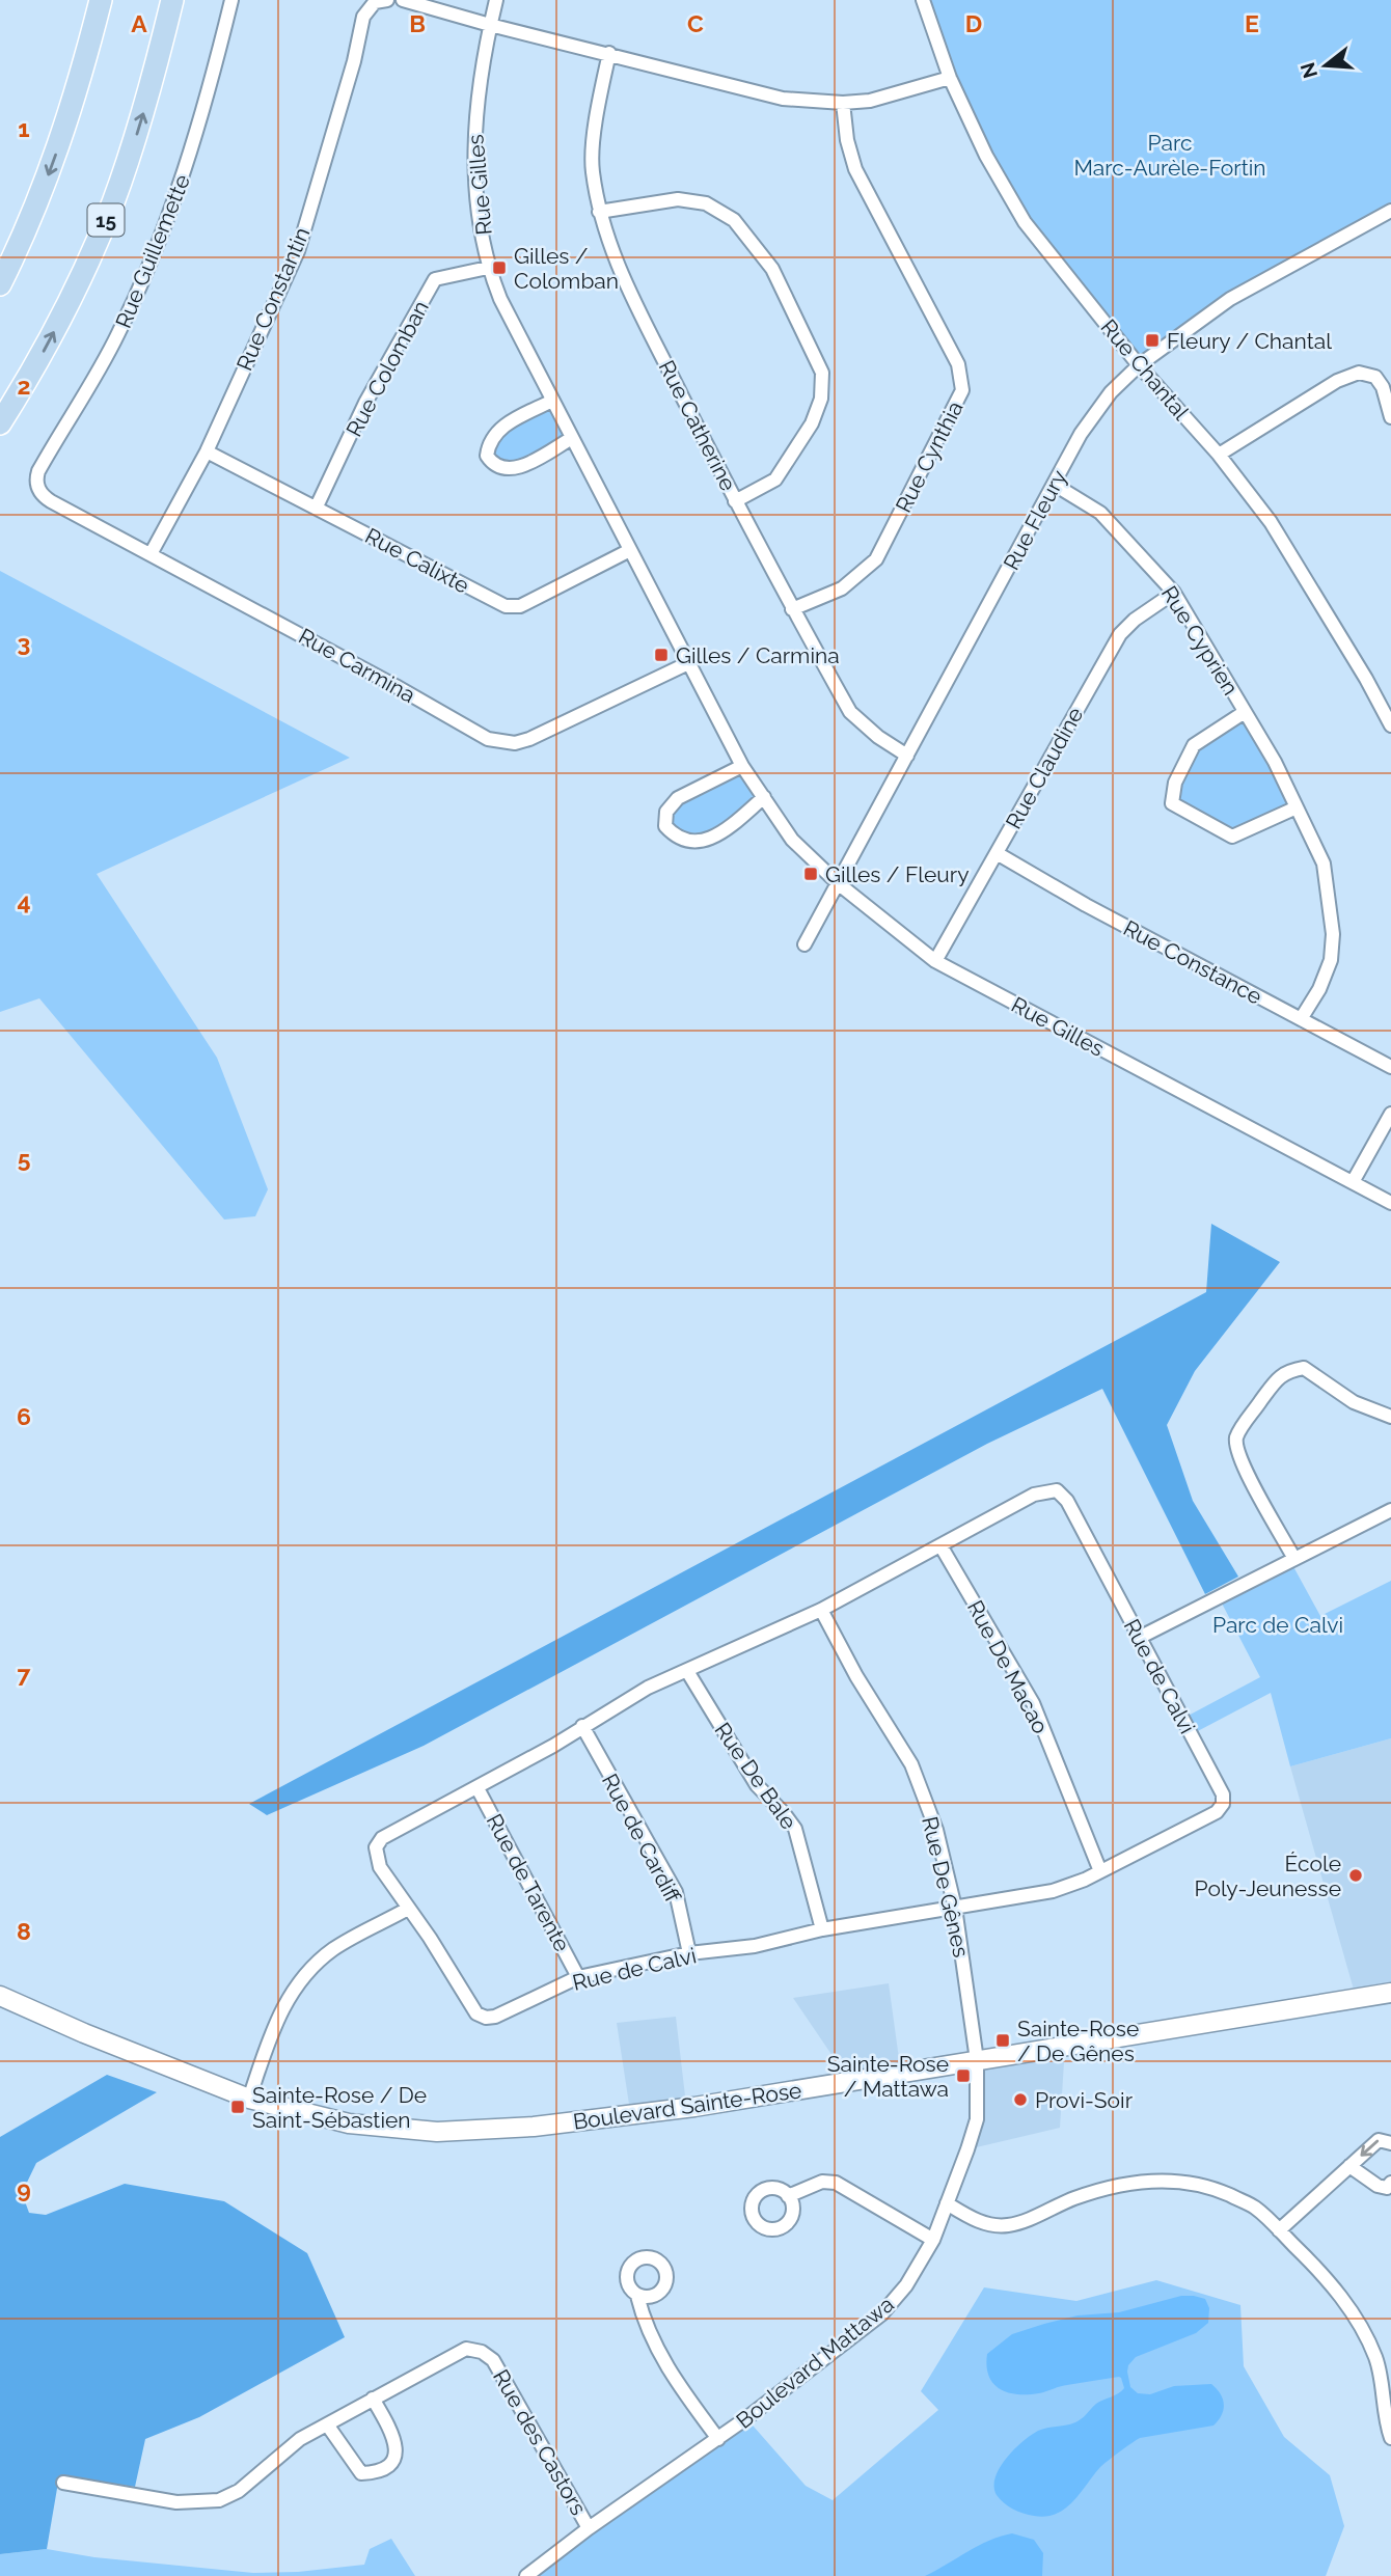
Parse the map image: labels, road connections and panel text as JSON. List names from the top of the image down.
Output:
{
  "streets": {
    "highway": ["15"],
    "street": [
      "Rue Gilles",
      "Rue Guillemette",
      "Rue Constantin",
      "Rue Colomban",
      "Rue Chantal",
      "Rue Catherine",
      "Rue Cynthia",
      "Rue Fleury",
      "Rue Calixte",
      "Rue Cyprien",
      "Rue Carmina",
      "Rue Claudine",
      "Rue Constance",
      "Rue De Macao",
      "Rue de Calvi",
      "Rue De Bale",
      "Rue de Cardiff",
      "Rue de Tarente",
      "Rue De Gênes",
      "Boulevard Sainte-Rose",
      "Boulevard Mattawa",
      "Rue des Castors"
    ]
  },
  "crossings": [
    ["Rue Gilles", "Rue Colomban"],
    ["Rue Gilles", "Rue Fleury"],
    ["Rue Gilles", "Rue Calixte"],
    ["Rue Gilles", "Rue Carmina"],
    ["Rue Gilles", "Rue Claudine"],
    ["Rue Guillemette", "Rue Carmina"],
    ["Rue Constantin", "Rue Calixte"],
    ["Rue Constantin", "Rue Carmina"],
    ["Rue Colomban", "Rue Calixte"],
    ["Rue Chantal", "Rue Fleury"],
    ["Rue Catherine", "Rue Cynthia"],
    ["Rue Catherine", "Rue Fleury"],
    ["Rue Fleury", "Rue Cyprien"],
    ["Rue Cyprien", "Rue Claudine"],
    ["Rue Cyprien", "Rue Constance"],
    ["Rue Claudine", "Rue Constance"],
    ["Rue De Macao", "Rue de Calvi"],
    ["Rue de Calvi", "Rue De Bale"],
    ["Rue de Calvi", "Rue de Cardiff"],
    ["Rue de Calvi", "Rue de Tarente"],
    ["Rue de Calvi", "Rue De Gênes"],
    ["Rue De Gênes", "Boulevard Sainte-Rose"],
    ["Rue De Gênes", "Boulevard Mattawa"],
    ["Boulevard Sainte-Rose", "Boulevard Mattawa"],
    ["Boulevard Mattawa", "Rue des Castors"]
  ],
  "parks": ["Parc Marc-Aurèle-Fortin", "Parc de Calvi"],
  "places": {
    "transit": [
      "Gilles / Colomban",
      "Fleury / Chantal",
      "Gilles / Carmina",
      "Gilles / Fleury",
      "Sainte-Rose / De Gênes",
      "Sainte-Rose / Mattawa",
      "Sainte-Rose / De Saint-Sébastien"
    ],
    "other": ["École Poly-Jeunesse", "Provi-Soir"]
  },
  "north": "left",
  "grid": {
    "columns": [
      "A",
      "B",
      "C",
      "D",
      "E"
    ],
    "rows": [
      "1",
      "2",
      "3",
      "4",
      "5",
      "6",
      "7",
      "8",
      "9"
    ]
  }
}
